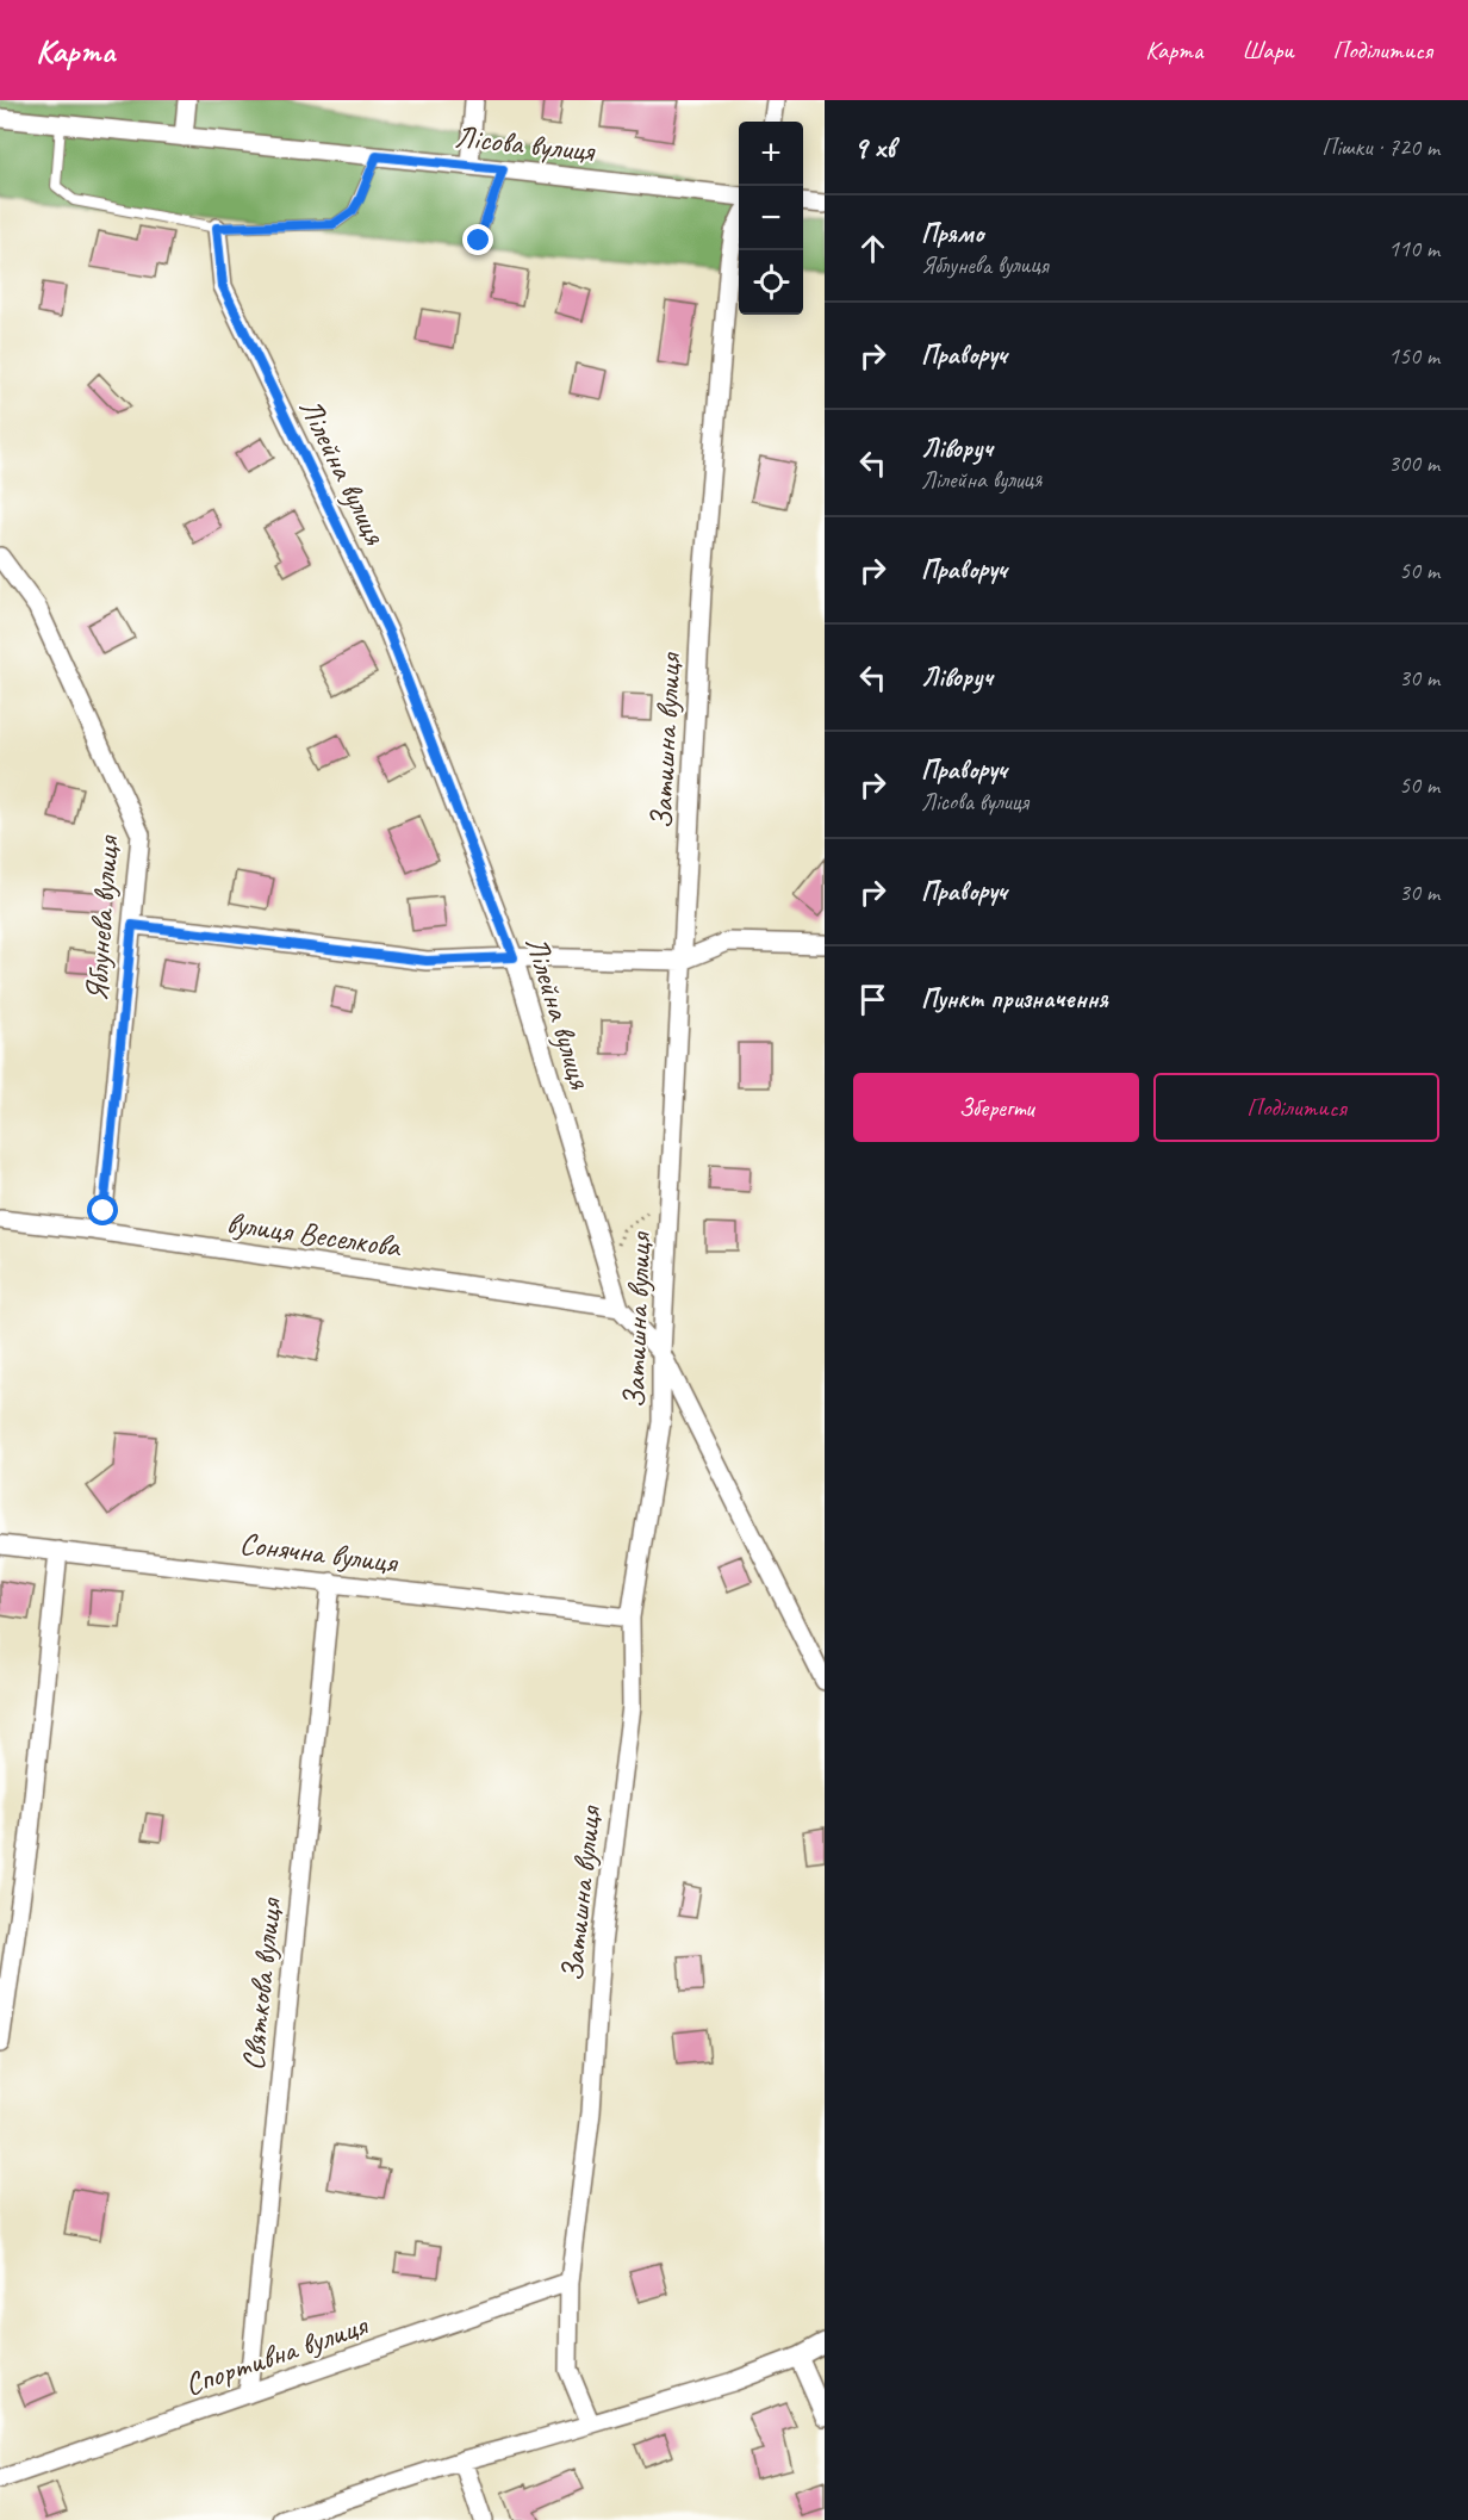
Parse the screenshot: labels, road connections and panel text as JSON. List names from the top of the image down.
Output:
{
  "streets": {
    "street": [
      "Лісова вулиця",
      "Лілейна вулиця",
      "Затишна вулиця",
      "Яблунева вулиця",
      "вулиця Веселкова",
      "Сонячна вулиця",
      "Святкова вулиця",
      "Спортивна вулиця"
    ]
  },
  "crossings": [
    ["Лілейна вулиця", "Затишна вулиця"],
    ["Лілейна вулиця", "вулиця Веселкова"],
    ["Затишна вулиця", "Сонячна вулиця"],
    ["Затишна вулиця", "Спортивна вулиця"],
    ["Яблунева вулиця", "вулиця Веселкова"],
    ["Сонячна вулиця", "Святкова вулиця"],
    ["Святкова вулиця", "Спортивна вулиця"]
  ],
  "page": {
    "header": "Карта",
    "nav": ["Карта", "Шари", "Поділитися"],
    "heading": ["9 хв", "Пішки · 720 m"],
    "map_buttons": ["+", "−"],
    "list": [
      ["Прямо", "Яблунева вулиця", "110 m"],
      ["Праворуч", "150 m"],
      ["Ліворуч", "Лілейна вулиця", "300 m"],
      ["Праворуч", "50 m"],
      ["Ліворуч", "30 m"],
      ["Праворуч", "Лісова вулиця", "50 m"],
      ["Праворуч", "30 m"],
      "Пункт призначення"
    ],
    "buttons": ["Зберегти", "Поділитися"]
  }
}
